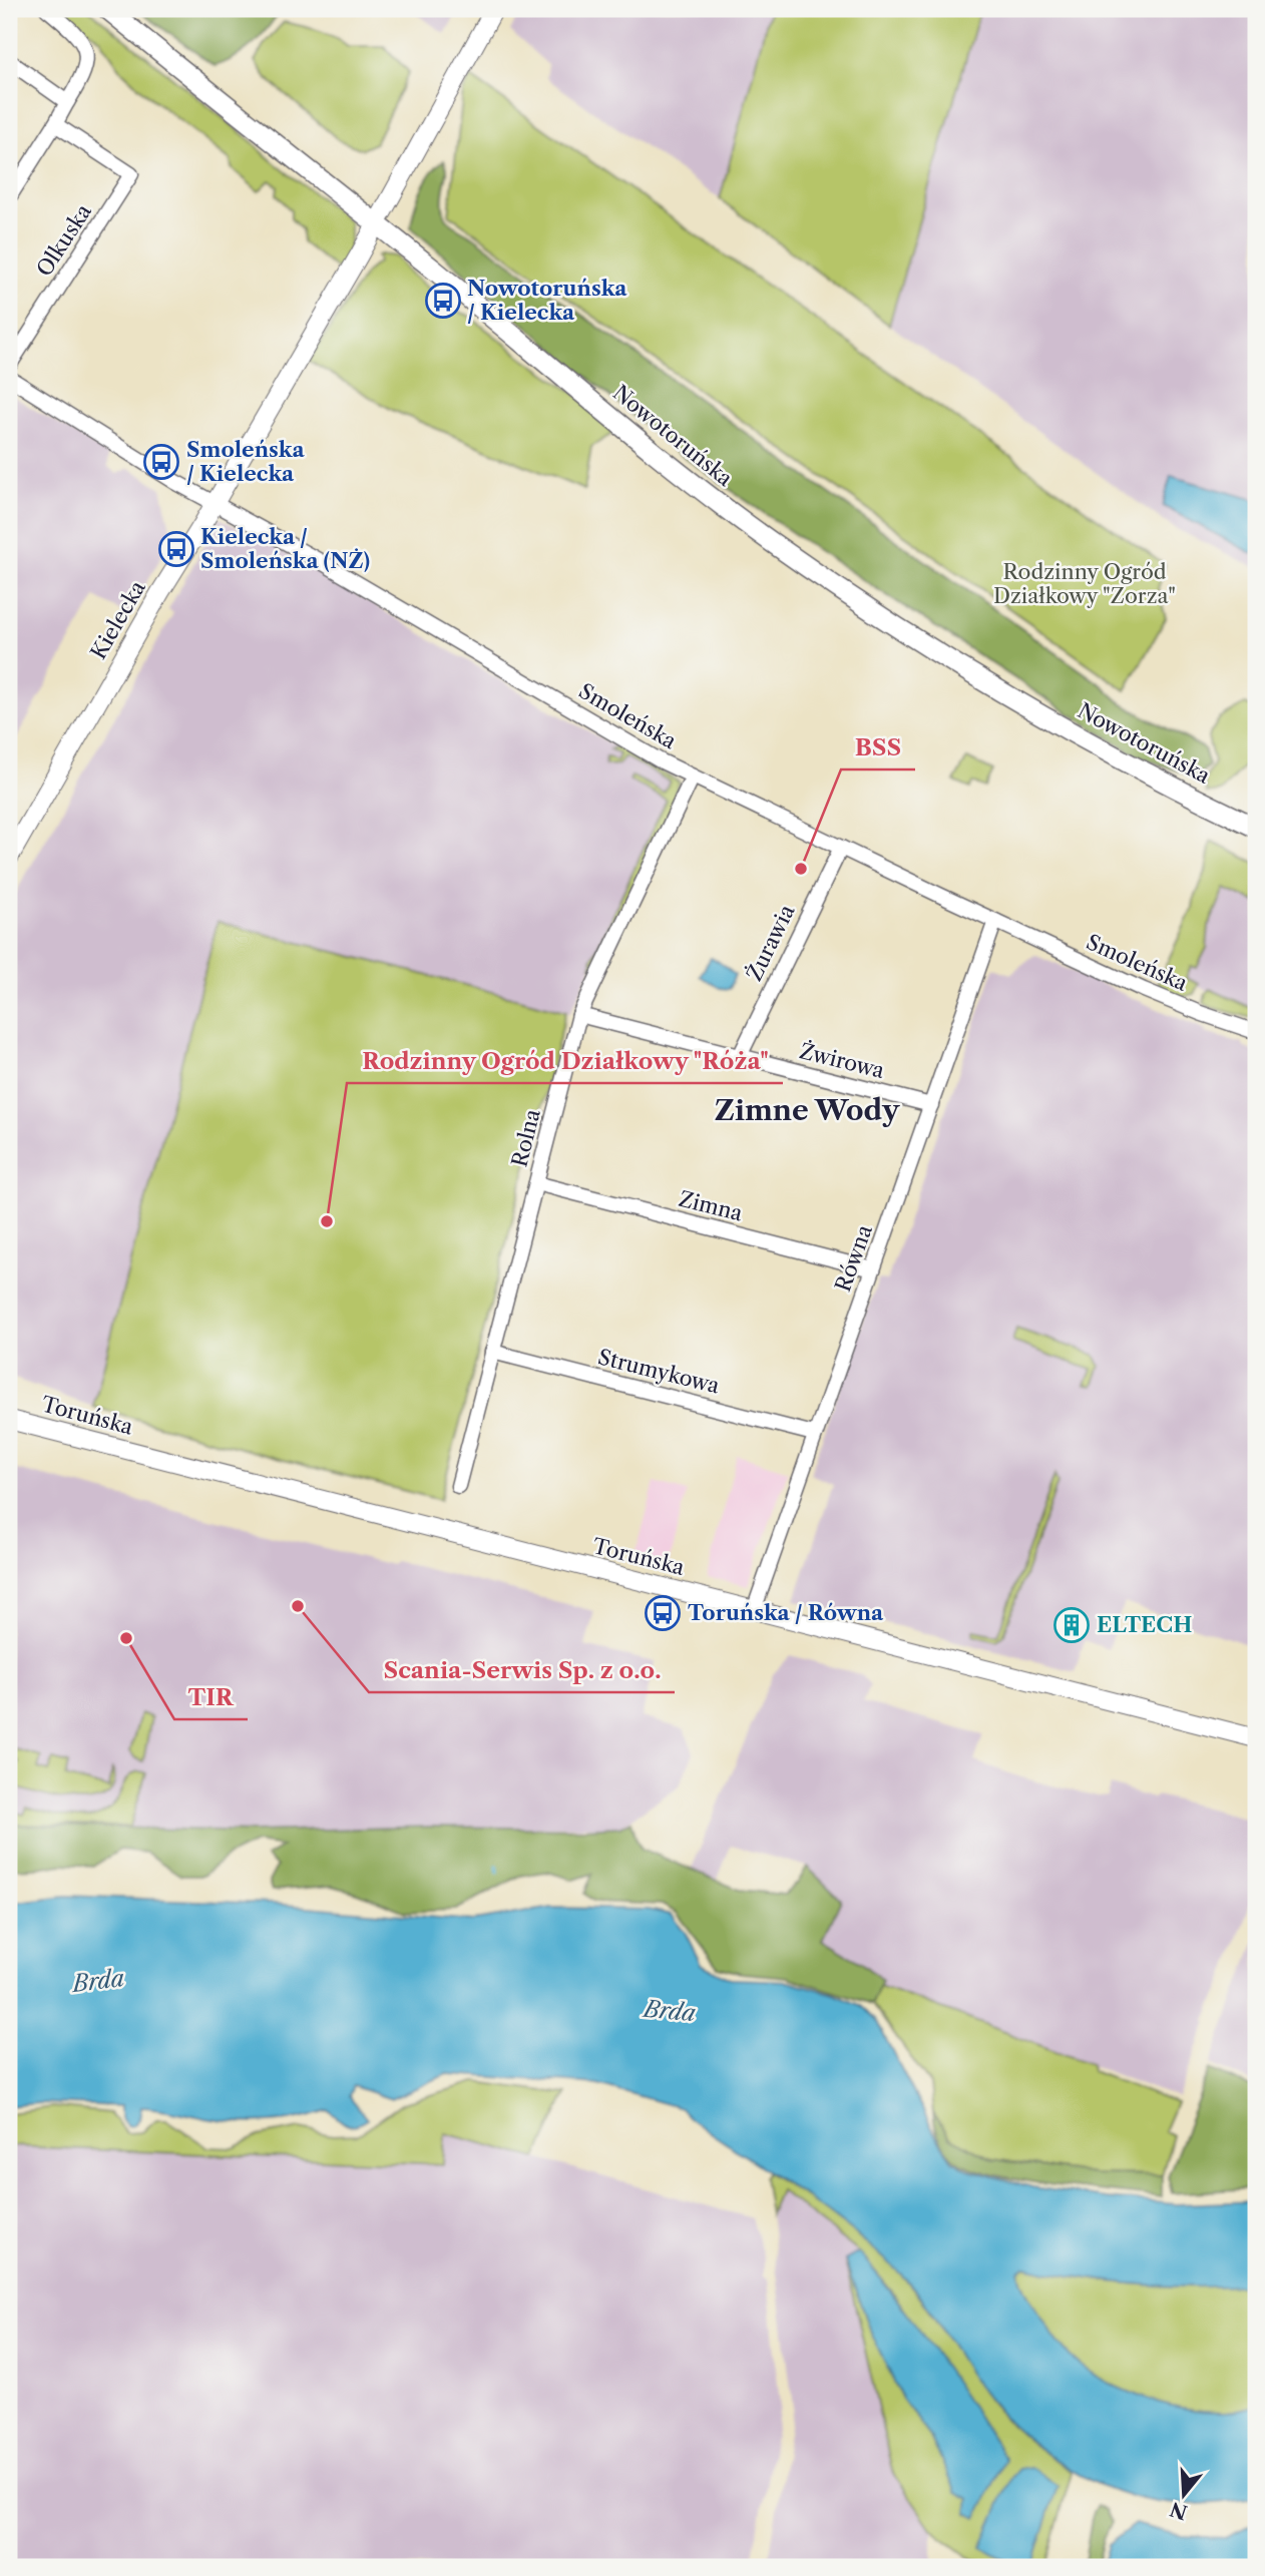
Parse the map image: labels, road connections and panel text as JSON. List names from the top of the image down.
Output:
{
  "streets": {
    "main road": ["Nowotoruńska"],
    "street": [
      "Olkuska",
      "Kielecka",
      "Smoleńska",
      "Żurawia",
      "Żwirowa",
      "Rolna",
      "Zimna",
      "Równa",
      "Strumykowa",
      "Toruńska"
    ]
  },
  "crossings": [
    ["Nowotoruńska", "Kielecka"],
    ["Kielecka", "Smoleńska"],
    ["Smoleńska", "Żurawia"],
    ["Smoleńska", "Rolna"],
    ["Smoleńska", "Równa"],
    ["Żurawia", "Żwirowa"],
    ["Żwirowa", "Rolna"],
    ["Żwirowa", "Równa"],
    ["Rolna", "Zimna"],
    ["Rolna", "Strumykowa"],
    ["Zimna", "Równa"],
    ["Równa", "Strumykowa"],
    ["Równa", "Toruńska"]
  ],
  "districts": ["Zimne Wody"],
  "water": ["Brda"],
  "parks": ["Rodzinny Ogród Działkowy \"Zorza\""],
  "places": {
    "bus stop": [
      "Nowotoruńska / Kielecka",
      "Smoleńska / Kielecka",
      "Kielecka / Smoleńska (NŻ)",
      "Toruńska / Równa"
    ],
    "other": [
      "BSS",
      "Rodzinny Ogród Działkowy \"Róża\"",
      "Scania-Serwis Sp. z o.o.",
      "TIR"
    ],
    "building": ["ELTECH"]
  },
  "north": "bottom"
}
